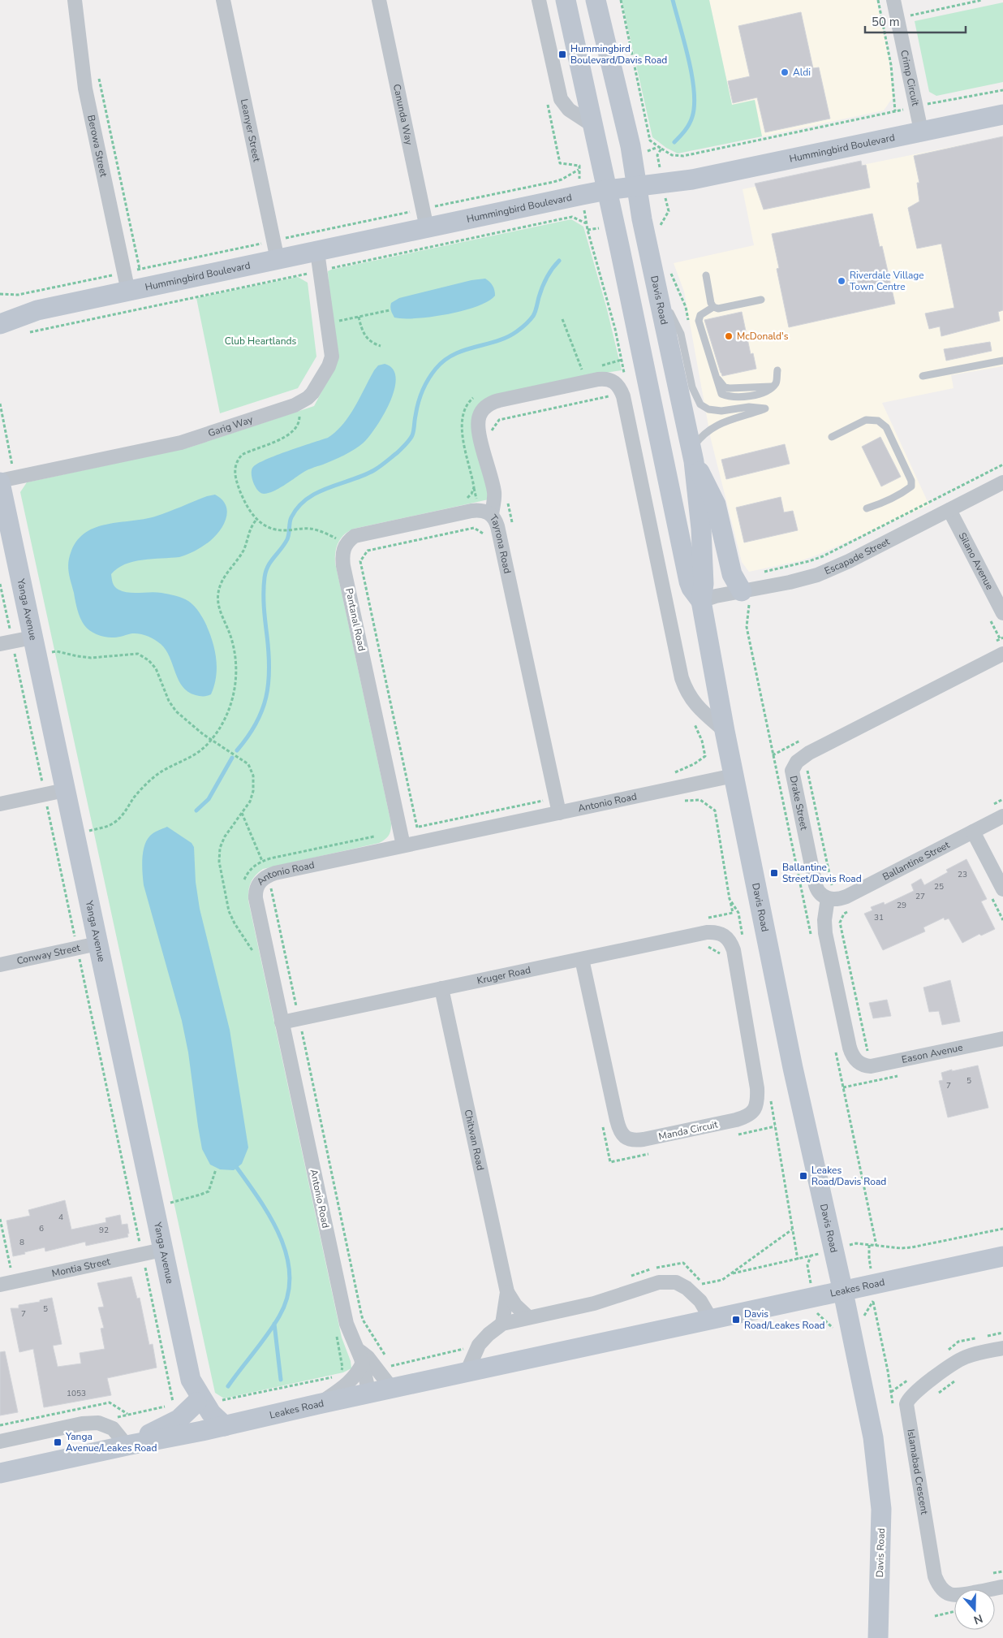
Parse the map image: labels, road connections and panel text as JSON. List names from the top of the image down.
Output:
{
  "streets": {
    "street": [
      "Crimp Circuit",
      "Canunda Way",
      "Leanyer Street",
      "Berowa Street",
      "Hummingbird Boulevard",
      "Davis Road",
      "Garig Way",
      "Tayrona Road",
      "Escapade Street",
      "Silano Avenue",
      "Yanga Avenue",
      "Pantanal Road",
      "Antonio Road",
      "Drake Street",
      "Ballantine Street",
      "Conway Street",
      "Kruger Road",
      "Eason Avenue",
      "Manda Circuit",
      "Chitwan Road",
      "Montia Street",
      "Leakes Road",
      "Islamabad Crescent"
    ]
  },
  "crossings": [
    ["Crimp Circuit", "Hummingbird Boulevard"],
    ["Canunda Way", "Hummingbird Boulevard"],
    ["Leanyer Street", "Hummingbird Boulevard"],
    ["Berowa Street", "Hummingbird Boulevard"],
    ["Hummingbird Boulevard", "Davis Road"],
    ["Hummingbird Boulevard", "Garig Way"],
    ["Davis Road", "Escapade Street"],
    ["Davis Road", "Antonio Road"],
    ["Davis Road", "Leakes Road"],
    ["Garig Way", "Yanga Avenue"],
    ["Tayrona Road", "Pantanal Road"],
    ["Tayrona Road", "Antonio Road"],
    ["Escapade Street", "Silano Avenue"],
    ["Yanga Avenue", "Conway Street"],
    ["Yanga Avenue", "Montia Street"],
    ["Yanga Avenue", "Leakes Road"],
    ["Pantanal Road", "Antonio Road"],
    ["Antonio Road", "Kruger Road"],
    ["Antonio Road", "Leakes Road"],
    ["Drake Street", "Ballantine Street"],
    ["Kruger Road", "Manda Circuit"],
    ["Kruger Road", "Chitwan Road"]
  ],
  "parks": ["Club Heartlands"],
  "places": {
    "transit": [
      "Hummingbird Boulevard/Davis Road",
      "Ballantine Street/Davis Road",
      "Leakes Road/Davis Road",
      "Davis Road/Leakes Road",
      "Yanga Avenue/Leakes Road"
    ],
    "other": ["Aldi", "Riverdale Village Town Centre", "McDonald's"]
  },
  "house_numbers": [
    "23",
    "25",
    "27",
    "29",
    "31",
    "5",
    "7",
    "4",
    "6",
    "92",
    "8",
    "5",
    "7",
    "1053"
  ],
  "scale_bar": "50 m",
  "north": "bottom"
}
